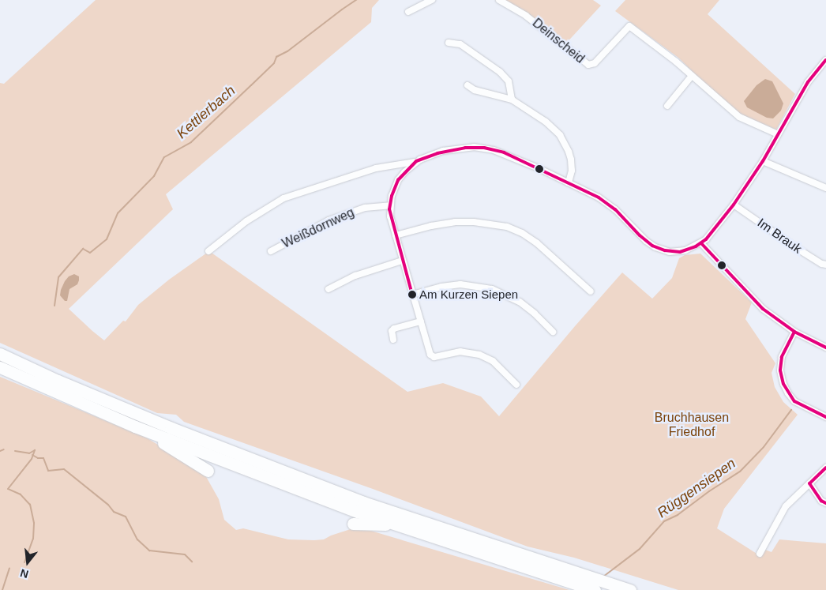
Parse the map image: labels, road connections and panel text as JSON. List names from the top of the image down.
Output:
{
  "streets": {
    "street": ["Deinscheid", "Weißdornweg", "Im Brauk"]
  },
  "water": ["Kettlerbach", "Rüggensiepen"],
  "parks": ["Bruchhausen Friedhof"],
  "places": ["Am Kurzen Siepen"],
  "north": "bottom"
}
